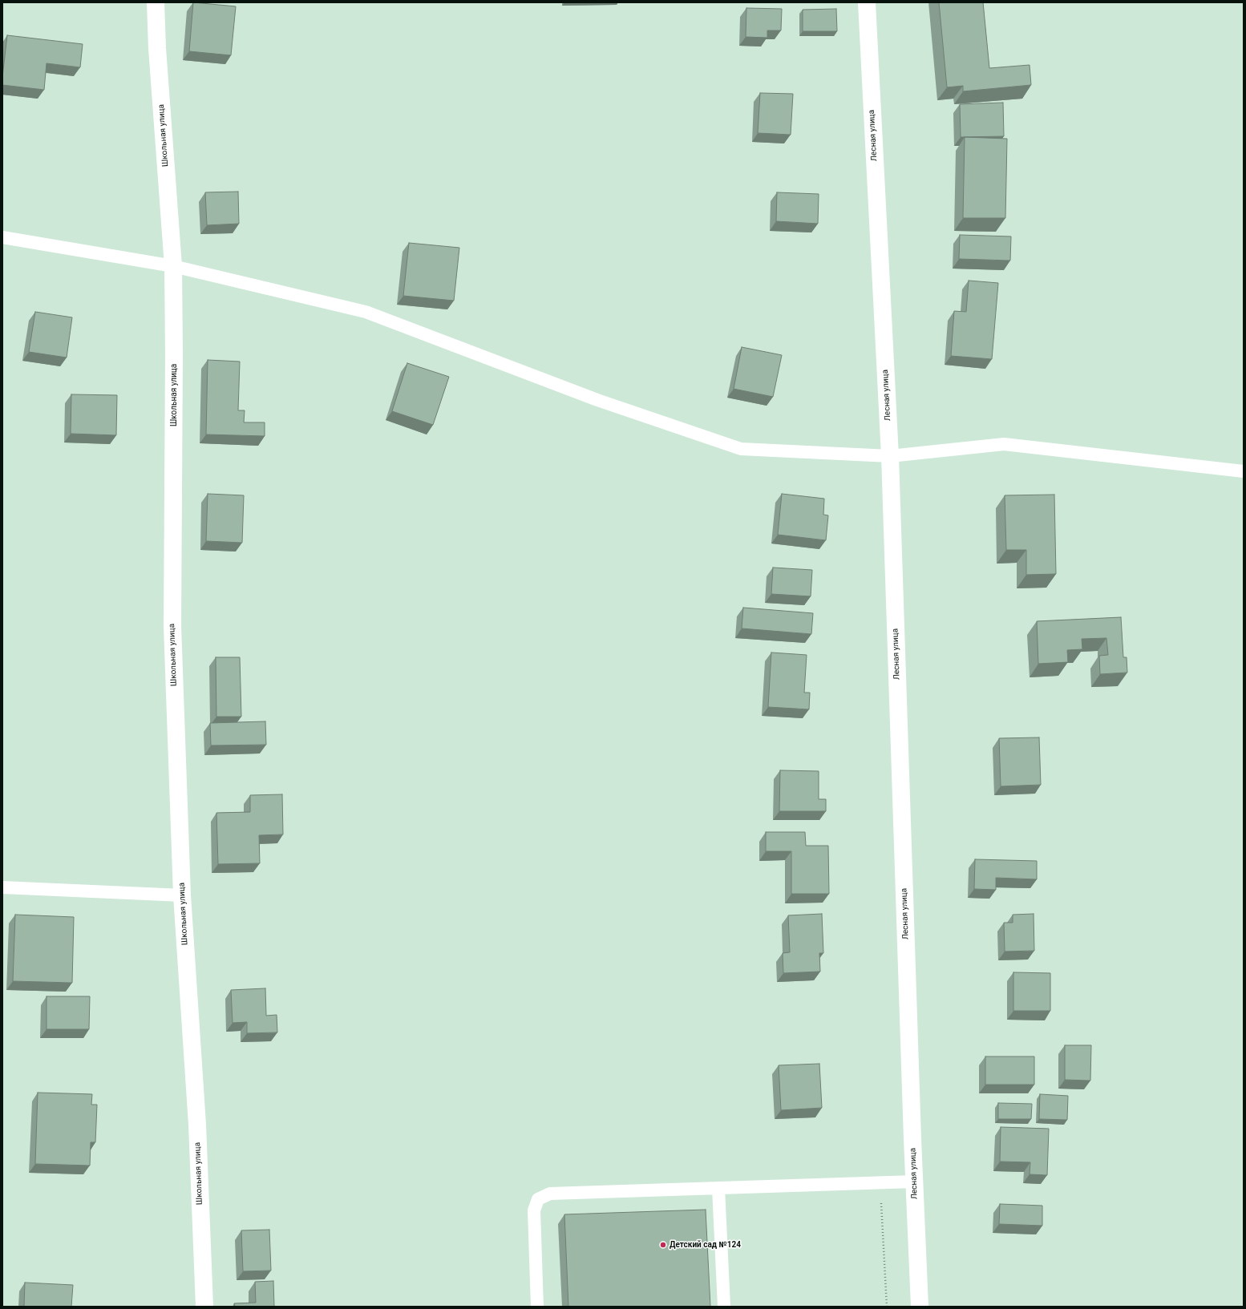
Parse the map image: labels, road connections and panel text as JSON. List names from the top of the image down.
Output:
{
  "streets": {
    "street": ["Школьная улица", "Лесная улица"]
  },
  "places": ["Детский сад №124"]
}
